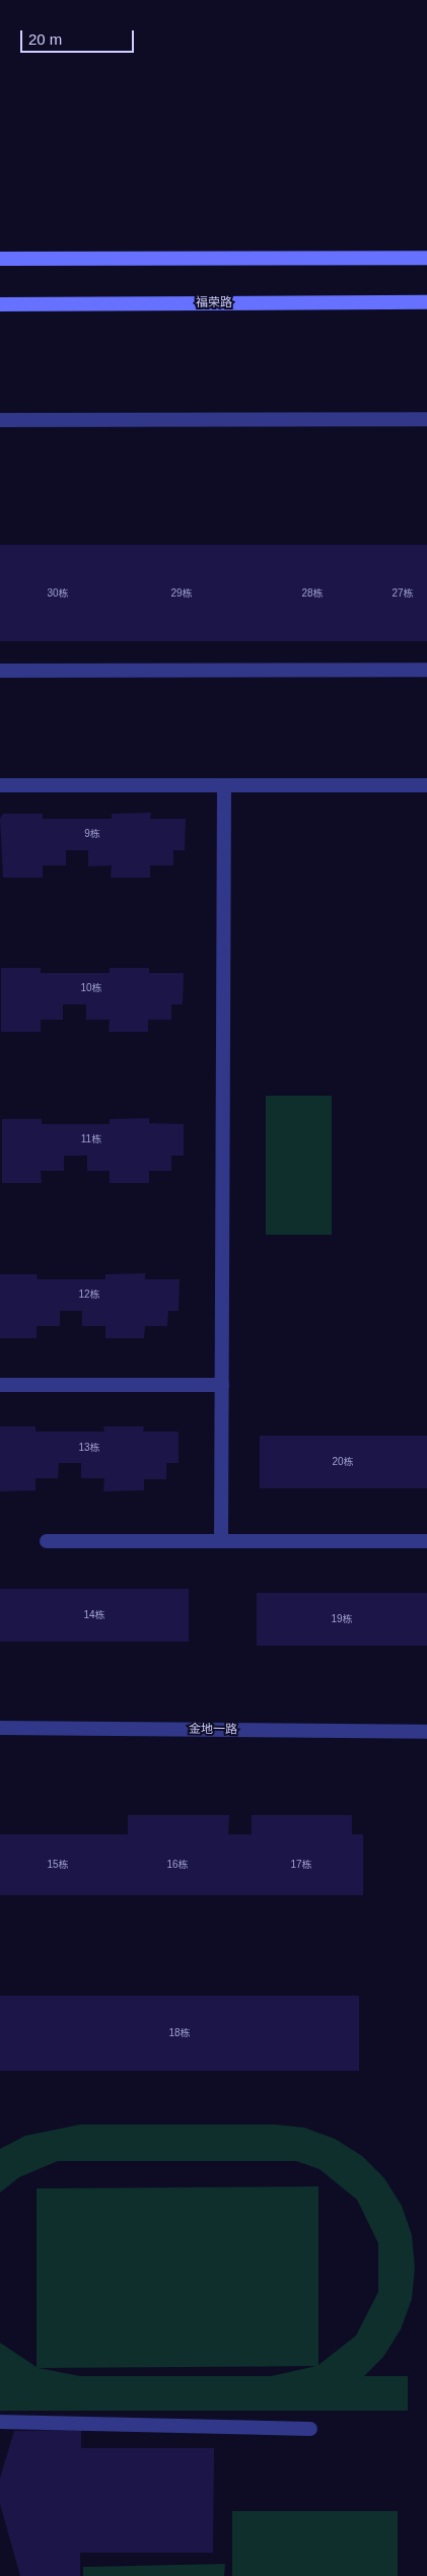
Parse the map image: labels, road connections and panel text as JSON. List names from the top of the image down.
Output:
{
  "streets": {
    "main road": ["福荣路"],
    "street": ["金地一路"]
  },
  "house_numbers": [
    "30栋",
    "29栋",
    "28栋",
    "27栋",
    "9栋",
    "10栋",
    "11栋",
    "12栋",
    "13栋",
    "20栋",
    "14栋",
    "19栋",
    "15栋",
    "16栋",
    "17栋",
    "18栋"
  ],
  "scale_bar": "20 m"
}
